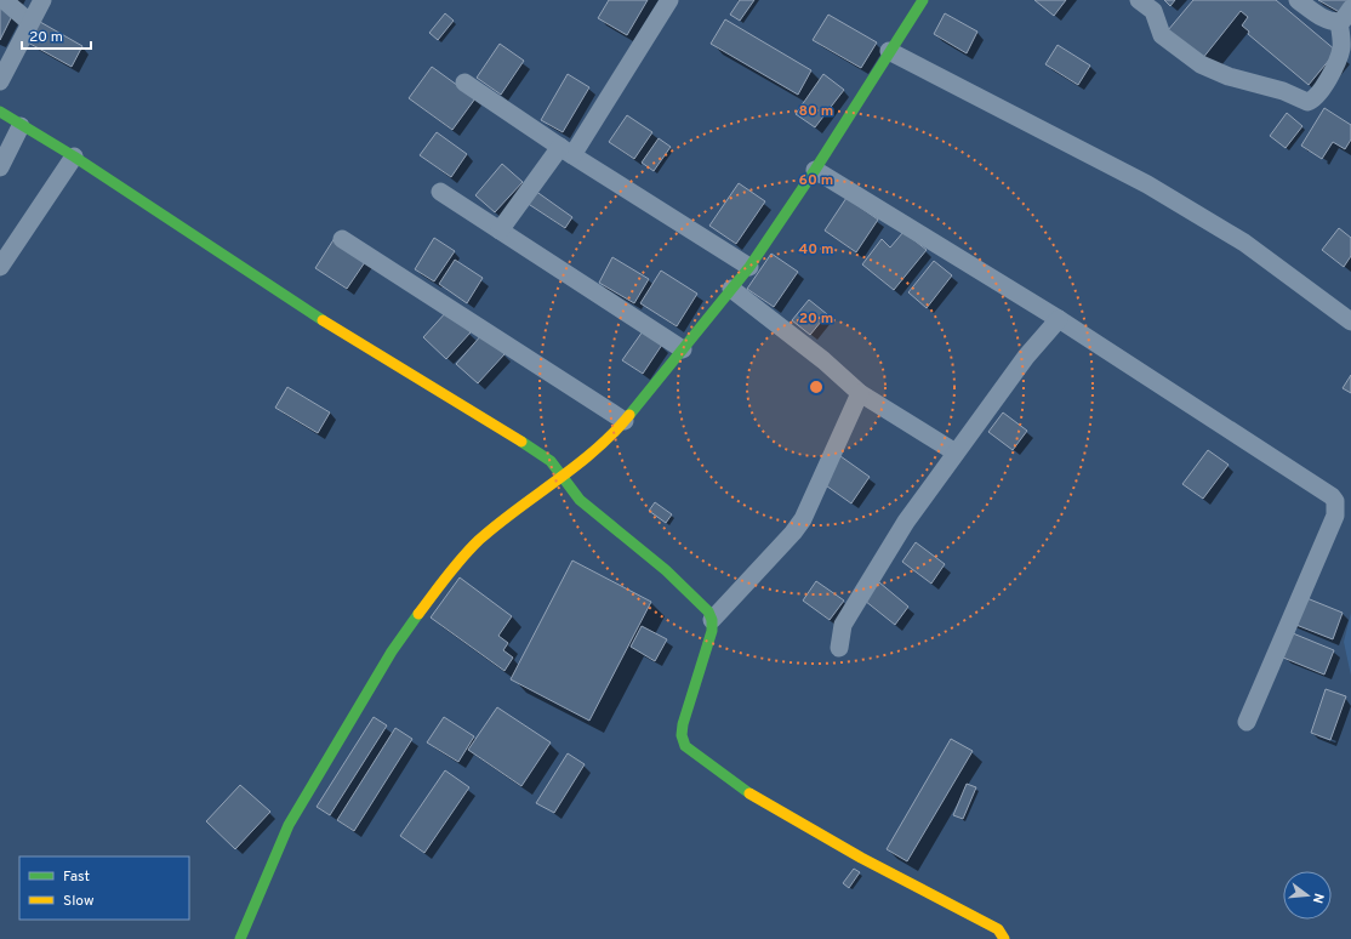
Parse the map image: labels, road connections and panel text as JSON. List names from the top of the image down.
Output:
{
  "legend": ["Fast", "Slow"],
  "scale_bar": "20 m",
  "north": "right",
  "rings": [
    "80 m",
    "60 m",
    "40 m",
    "20 m"
  ]
}
